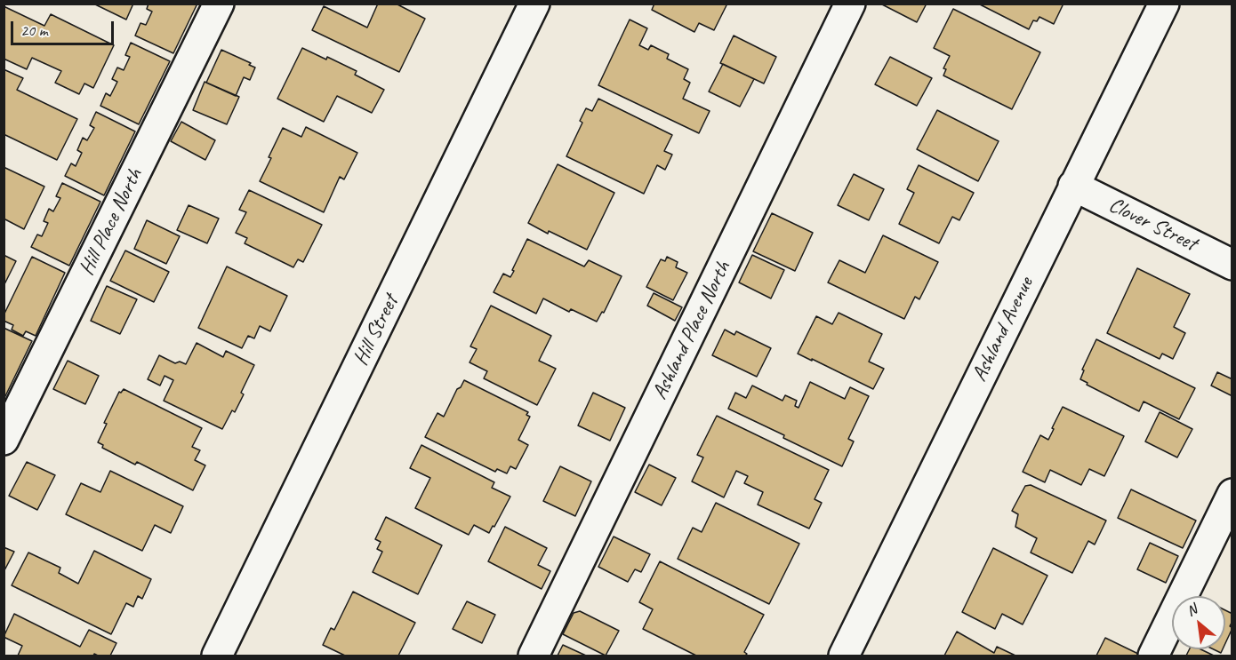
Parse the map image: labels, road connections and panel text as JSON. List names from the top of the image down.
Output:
{
  "streets": {
    "street": [
      "Hill Place North",
      "Clover Street",
      "Ashland Avenue",
      "Hill Street",
      "Ashland Place North"
    ]
  },
  "crossings": [
    ["Clover Street", "Ashland Avenue"]
  ],
  "scale_bar": "20 m",
  "north": "top left"
}
